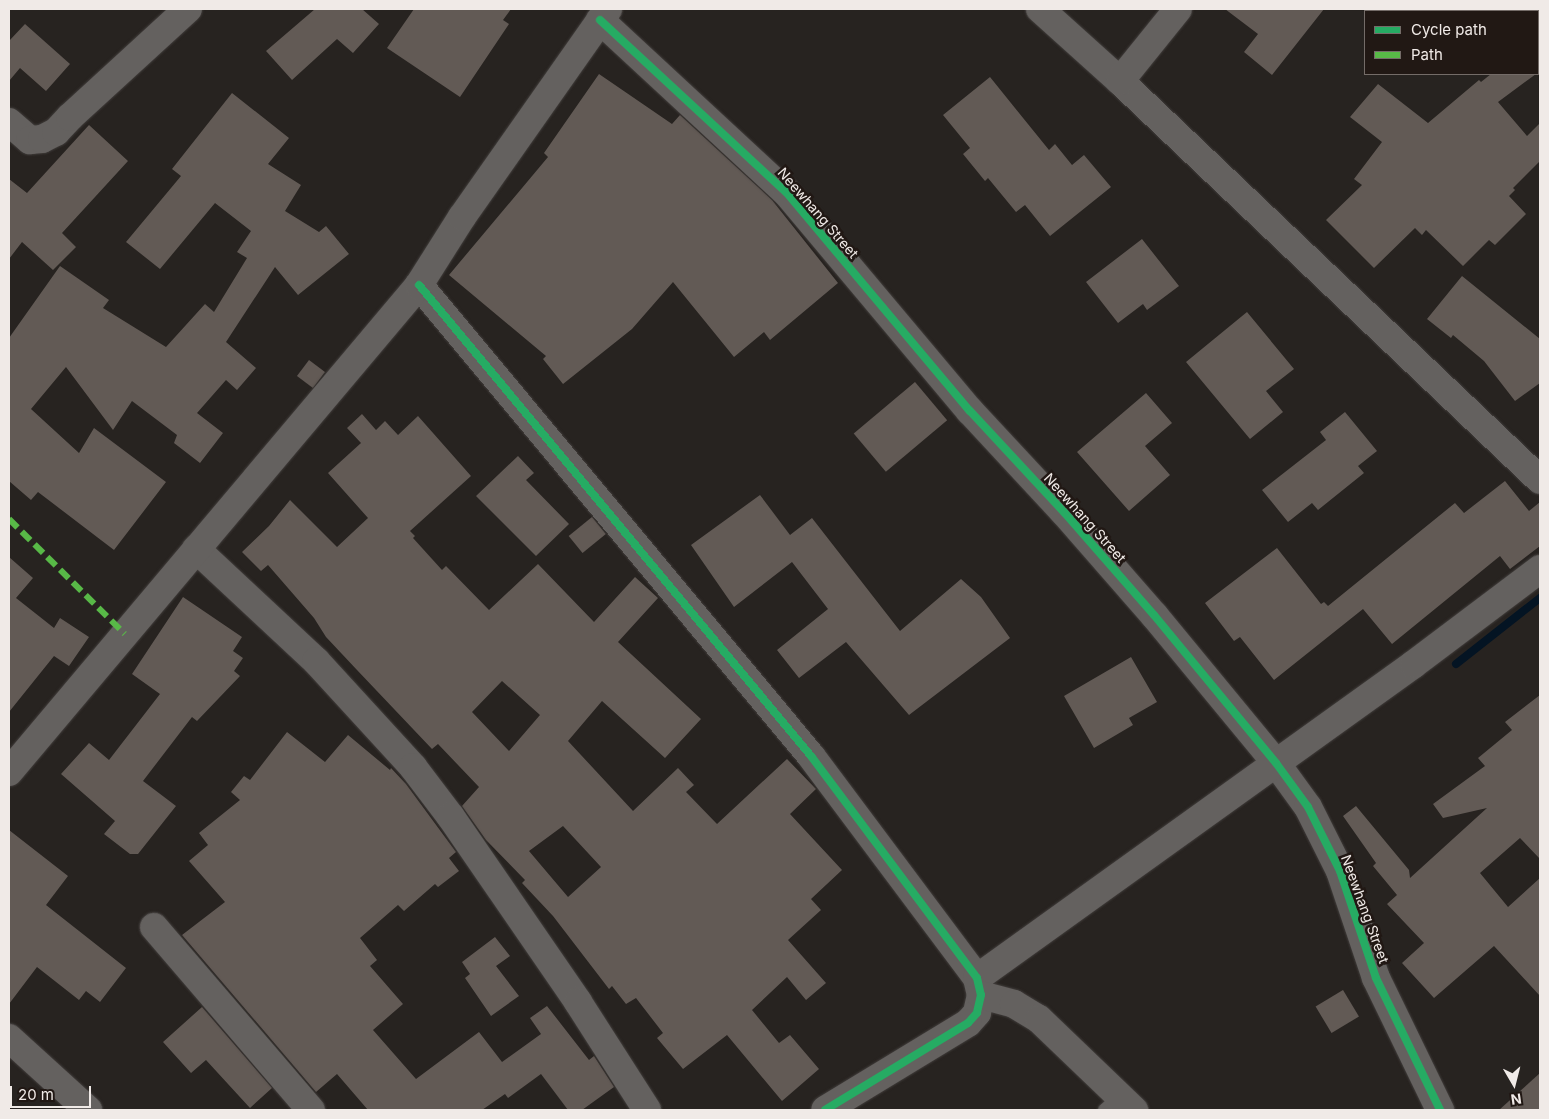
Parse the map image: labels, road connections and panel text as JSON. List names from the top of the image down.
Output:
{
  "streets": {
    "street": ["Neewhang Street"]
  },
  "legend": ["Cycle path", "Path"],
  "scale_bar": "20 m",
  "north": "bottom"
}
